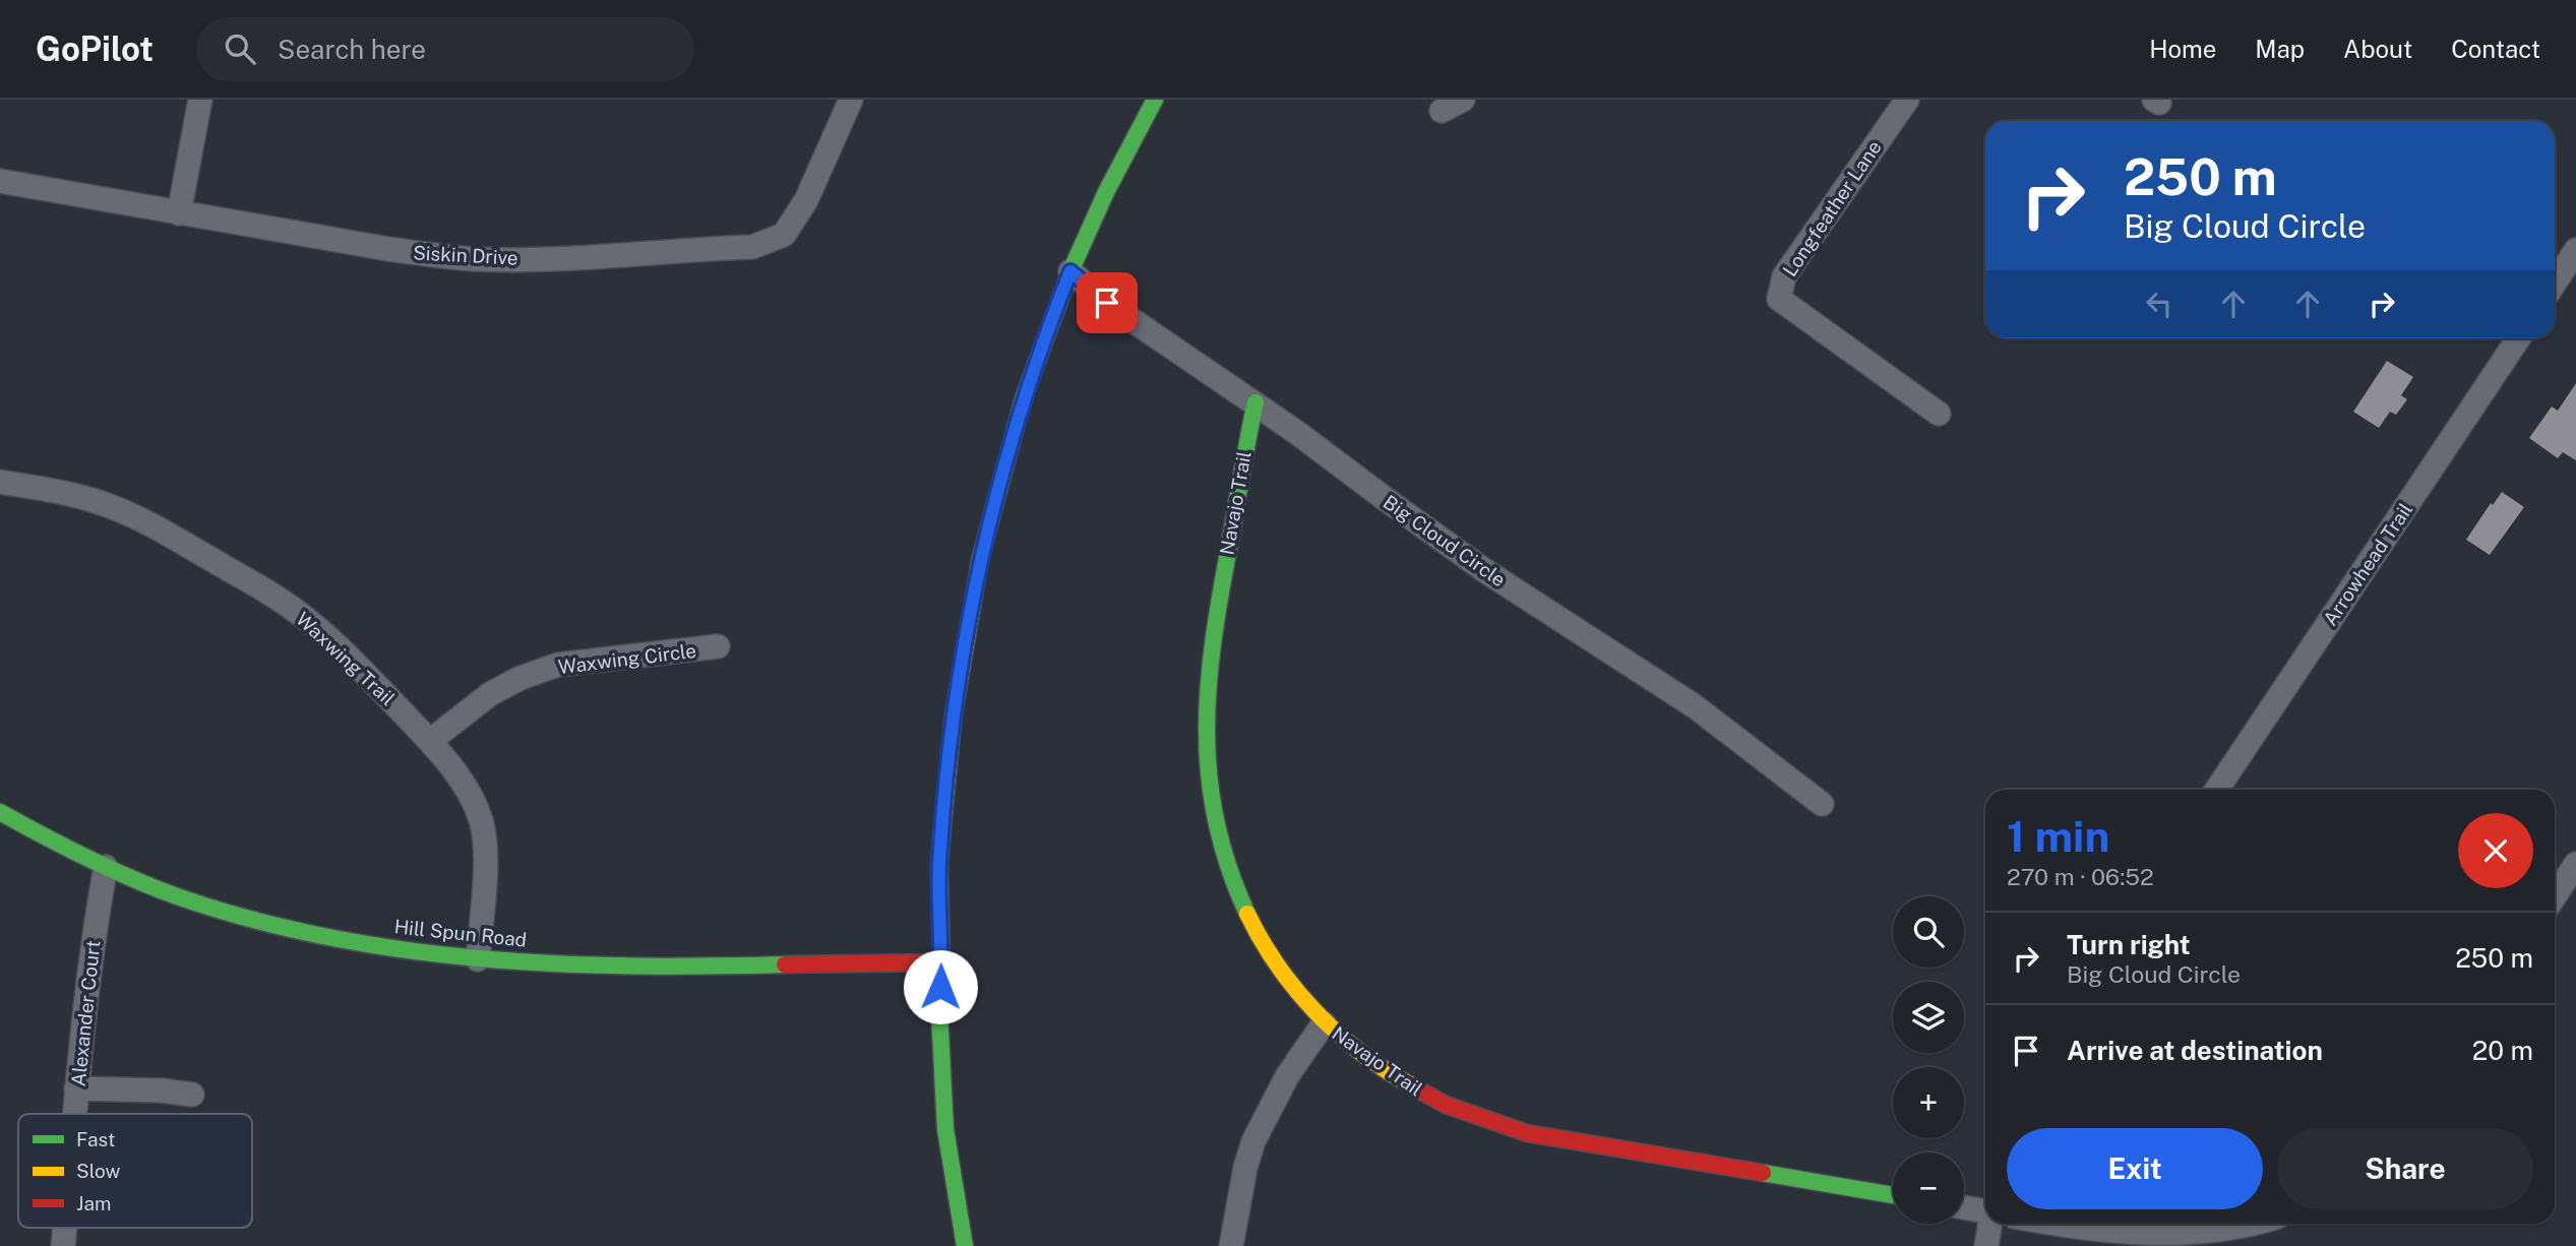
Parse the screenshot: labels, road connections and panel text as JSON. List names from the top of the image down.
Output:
{
  "streets": {
    "street": [
      "Longfeather Lane",
      "Siskin Drive",
      "Navajo Trail",
      "Big Cloud Circle",
      "Arrowhead Trail",
      "Waxwing Trail",
      "Waxwing Circle",
      "Hill Spun Road",
      "Alexander Court"
    ]
  },
  "crossings": [
    ["Navajo Trail", "Big Cloud Circle"],
    ["Waxwing Trail", "Waxwing Circle"],
    ["Waxwing Trail", "Hill Spun Road"],
    ["Hill Spun Road", "Alexander Court"]
  ],
  "legend": ["Fast", "Slow", "Jam"],
  "page": {
    "header": "GoPilot",
    "search": "Search here",
    "nav": [
      "Home",
      "Map",
      "About",
      "Contact"
    ],
    "turn": ["250 m", "Big Cloud Circle"],
    "heading": ["1 min", "270 m · 06:52"],
    "map_buttons": ["+", "−"],
    "list": [
      {
        "name": "Turn right",
        "note": "Big Cloud Circle",
        "value": "250 m"
      },
      {
        "name": "Arrive at destination",
        "value": "20 m"
      }
    ],
    "buttons": ["Exit", "Share"]
  }
}
